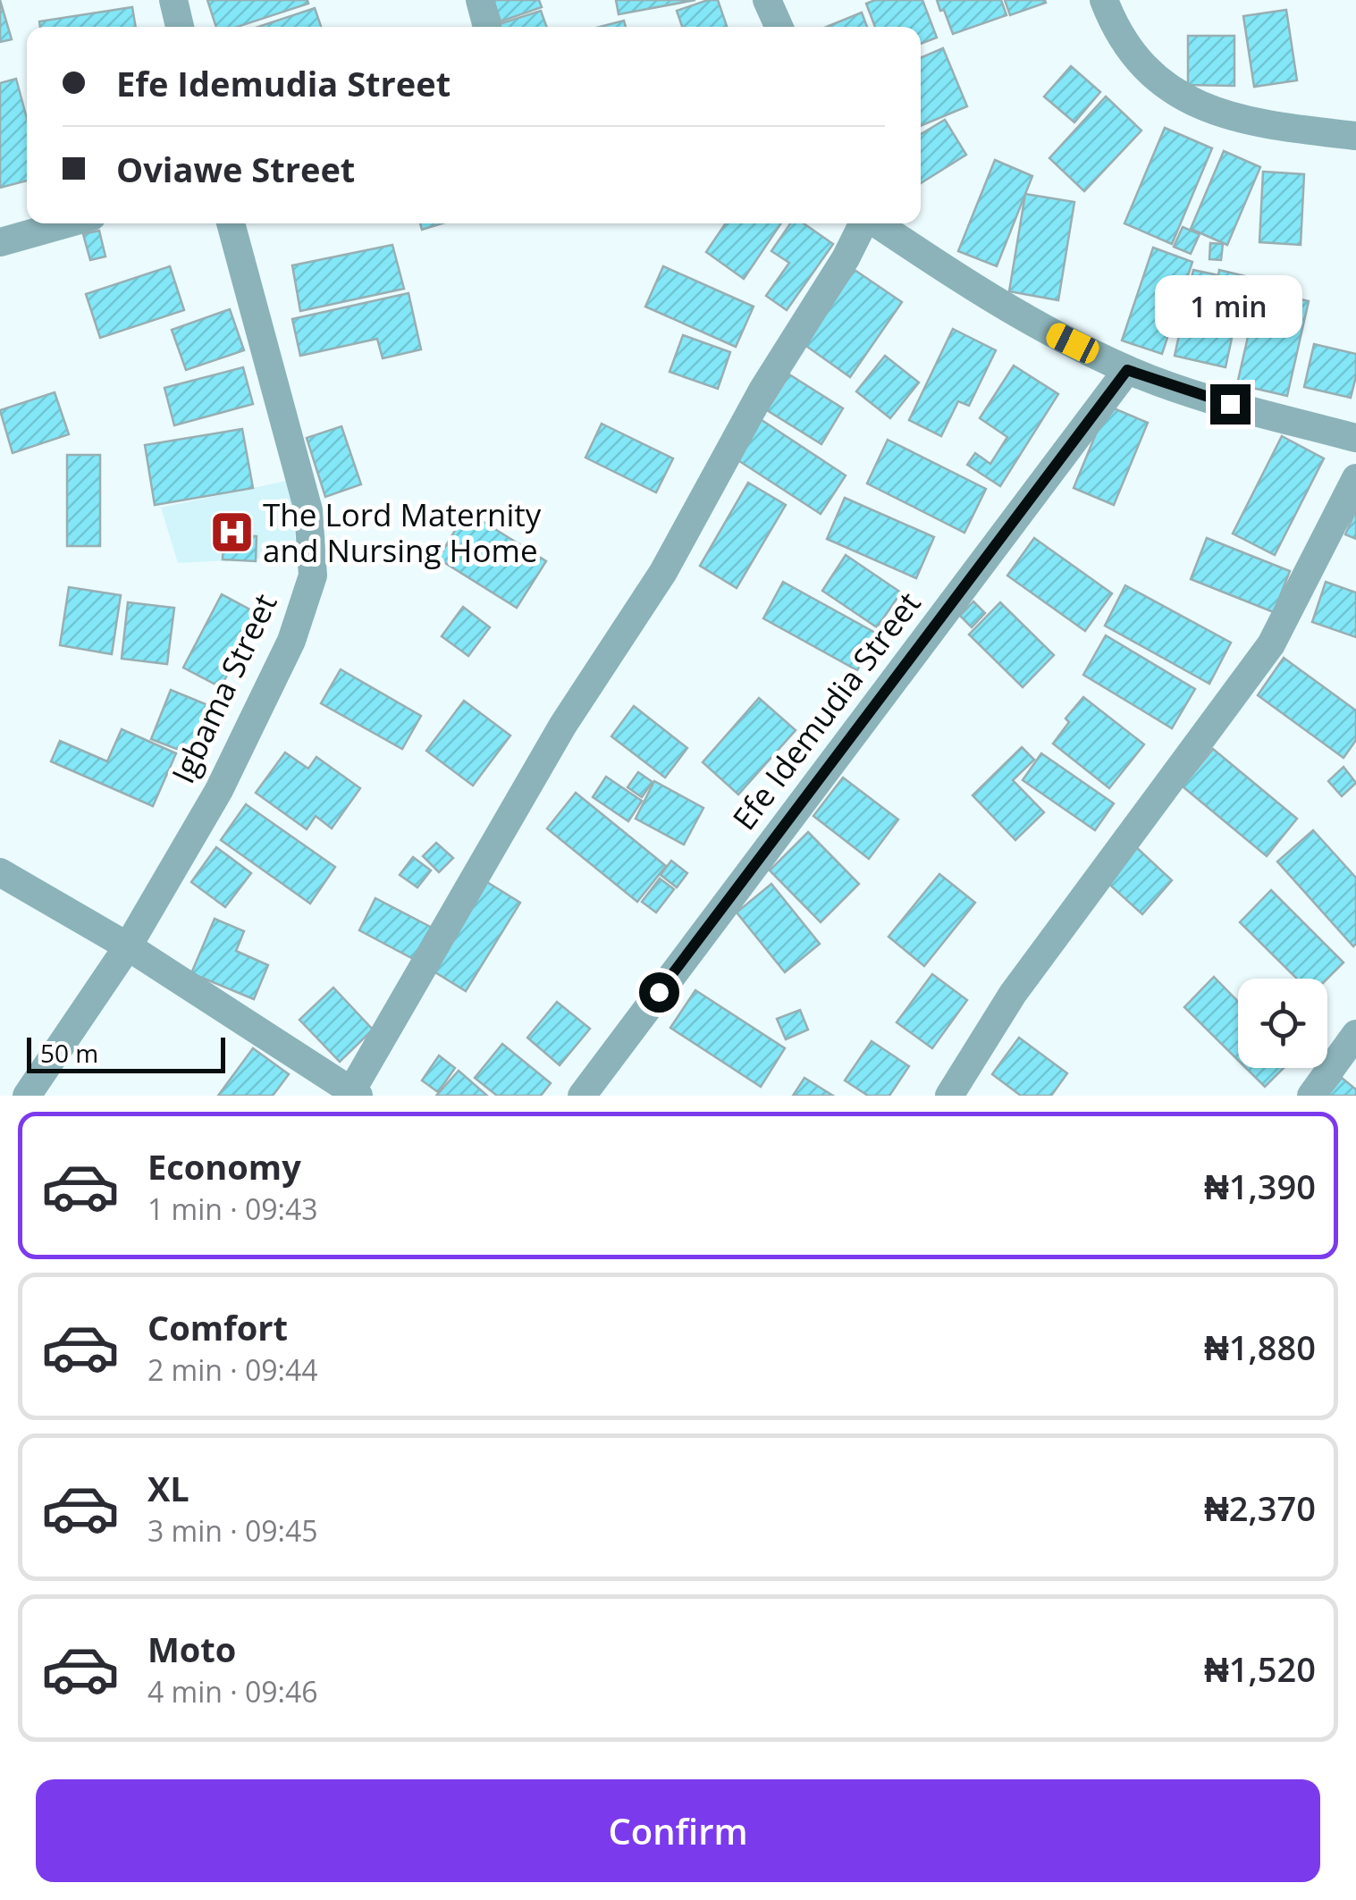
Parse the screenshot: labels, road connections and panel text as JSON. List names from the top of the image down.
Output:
{
  "streets": {
    "street": ["Igbama Street", "Efe Idemudia Street"]
  },
  "places": {
    "hospital": ["The Lord Maternity and Nursing Home"]
  },
  "scale_bar": "50 m",
  "page": {
    "banner": ["Efe Idemudia Street", "Oviawe Street"],
    "bubble": "1 min",
    "scale": "50 m",
    "list": [
      {
        "name": "Economy",
        "note": "1 min · 09:43",
        "value": "₦1,390"
      },
      {
        "name": "Comfort",
        "note": "2 min · 09:44",
        "value": "₦1,880"
      },
      {
        "name": "XL",
        "note": "3 min · 09:45",
        "value": "₦2,370"
      },
      {
        "name": "Moto",
        "note": "4 min · 09:46",
        "value": "₦1,520"
      }
    ],
    "buttons": "Confirm"
  }
}
